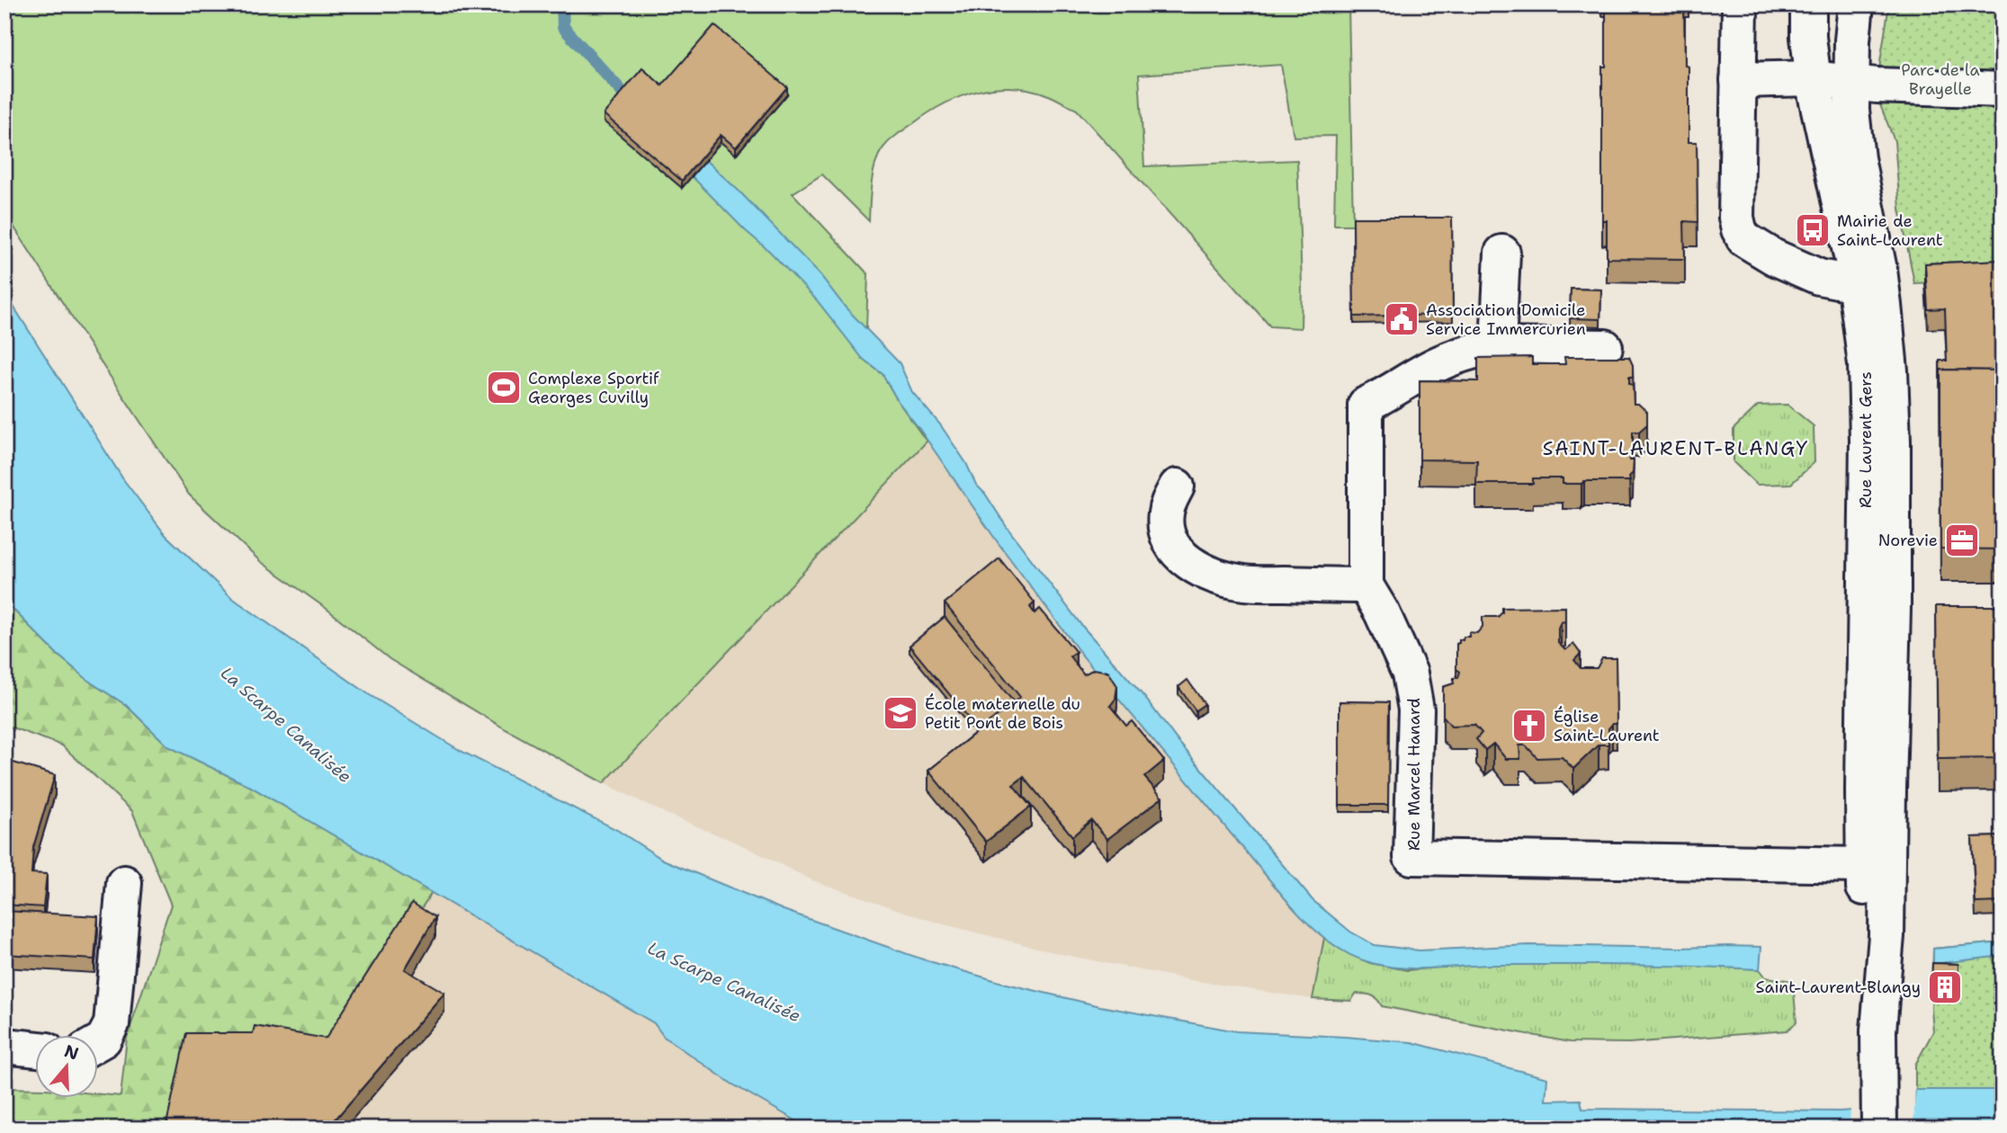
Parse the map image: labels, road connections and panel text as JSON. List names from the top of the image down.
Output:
{
  "streets": {
    "main road": ["Rue Laurent Gers", "Rue Marcel Hanard"]
  },
  "crossings": [
    ["Rue Laurent Gers", "Rue Marcel Hanard"]
  ],
  "districts": ["SAINT-LAURENT-BLANGY"],
  "water": ["La Scarpe Canalisée"],
  "parks": ["Parc de la Brayelle"],
  "places": {
    "bus stop": ["Mairie de Saint-Laurent"],
    "public building": ["Association Domicile Service Immercurien"],
    "sports": ["Complexe Sportif Georges Cuvilly"],
    "office": ["Norevie"],
    "school or university": ["École maternelle du Petit Pont de Bois"],
    "church": ["Église Saint-Laurent"],
    "building": ["Saint-Laurent-Blangy"]
  },
  "north": "top"
}
